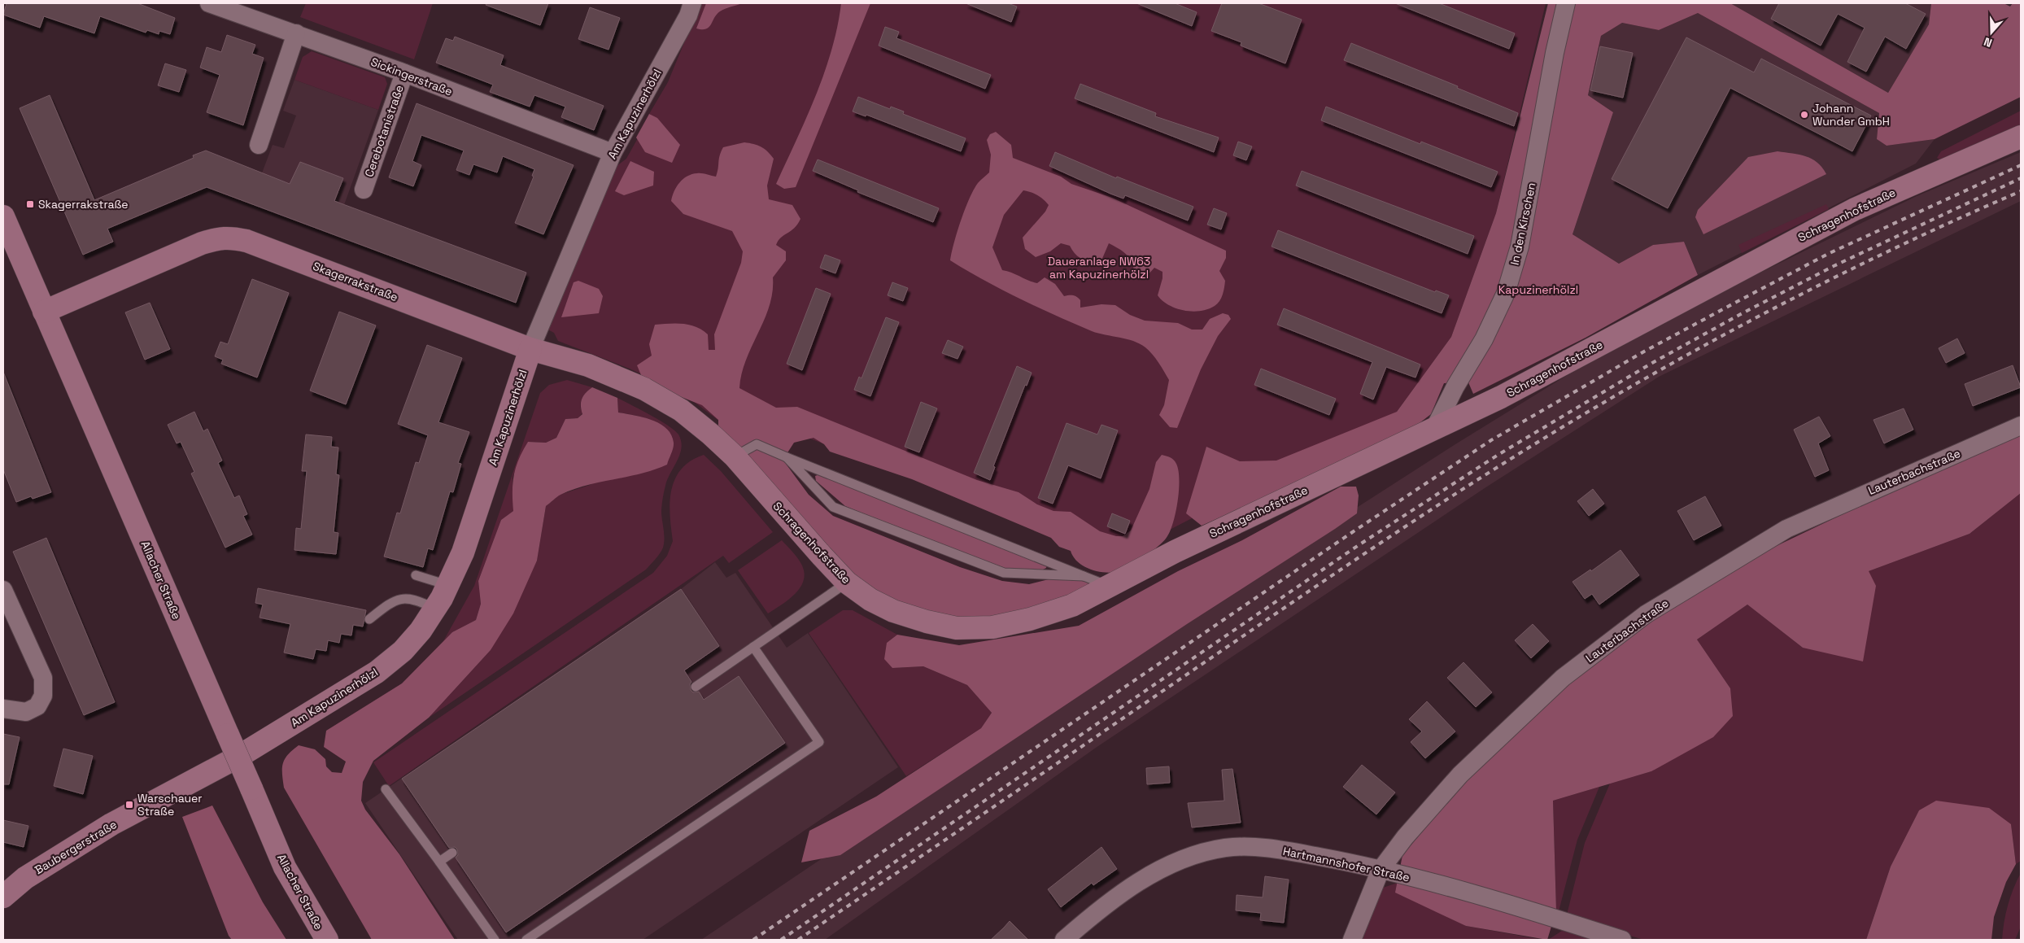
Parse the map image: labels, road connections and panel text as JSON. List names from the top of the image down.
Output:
{
  "streets": {
    "street": [
      "Sickingerstraße",
      "Am Kapuzinerhölzl",
      "Cerebotanistraße",
      "Schragenhofstraße",
      "In den Kirschen",
      "Skagerrakstraße",
      "Lauterbachstraße",
      "Allacher Straße",
      "Baubergerstraße",
      "Hartmannshofer Straße"
    ]
  },
  "crossings": [
    ["Sickingerstraße", "Am Kapuzinerhölzl"],
    ["Sickingerstraße", "Cerebotanistraße"],
    ["Am Kapuzinerhölzl", "Schragenhofstraße"],
    ["Am Kapuzinerhölzl", "Skagerrakstraße"],
    ["Am Kapuzinerhölzl", "Baubergerstraße"],
    ["Schragenhofstraße", "In den Kirschen"],
    ["Schragenhofstraße", "Skagerrakstraße"],
    ["Skagerrakstraße", "Allacher Straße"],
    ["Lauterbachstraße", "Hartmannshofer Straße"]
  ],
  "parks": ["Daueranlage NW63 am Kapuzinerhölzl", "Kapuzinerhölzl"],
  "places": {
    "other": ["Johann Wunder GmbH"],
    "transit": ["Skagerrakstraße", "Warschauer Straße"]
  },
  "north": "bottom"
}
